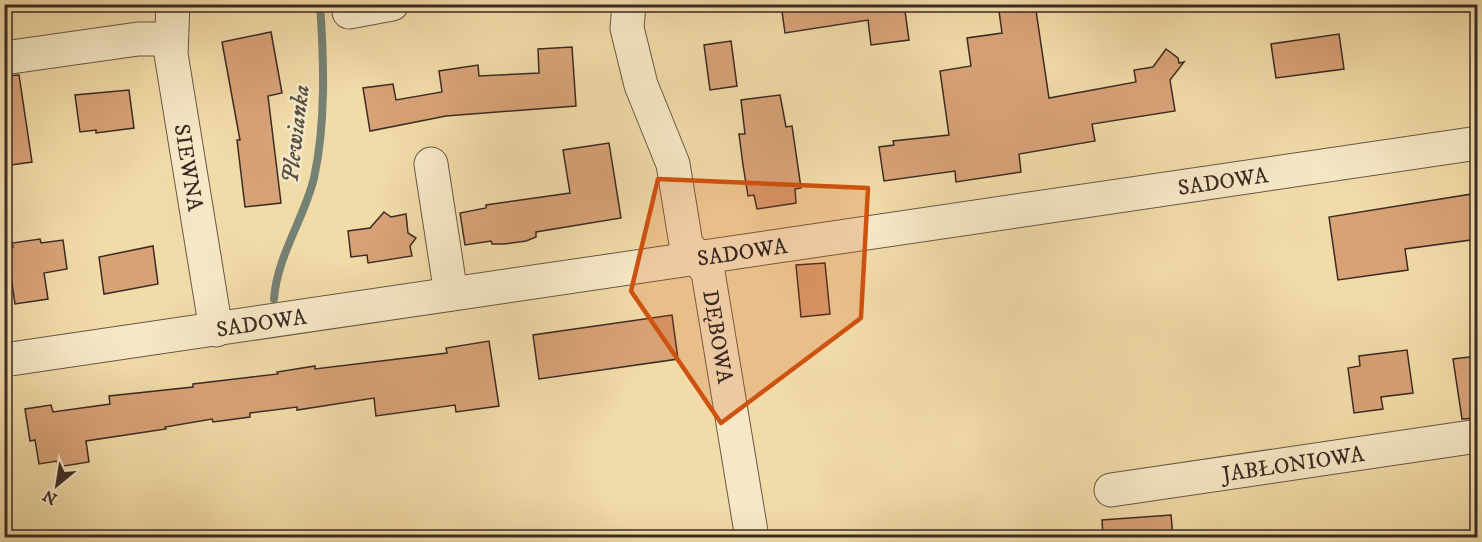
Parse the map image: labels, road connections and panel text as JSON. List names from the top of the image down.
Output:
{
  "streets": {
    "street": [
      "SIEWNA",
      "SADOWA",
      "DĘBOWA",
      "JABŁONIOWA"
    ]
  },
  "crossings": [
    ["SIEWNA", "SADOWA"],
    ["SADOWA", "DĘBOWA"]
  ],
  "water": ["Plewianka"],
  "north": "bottom left"
}
